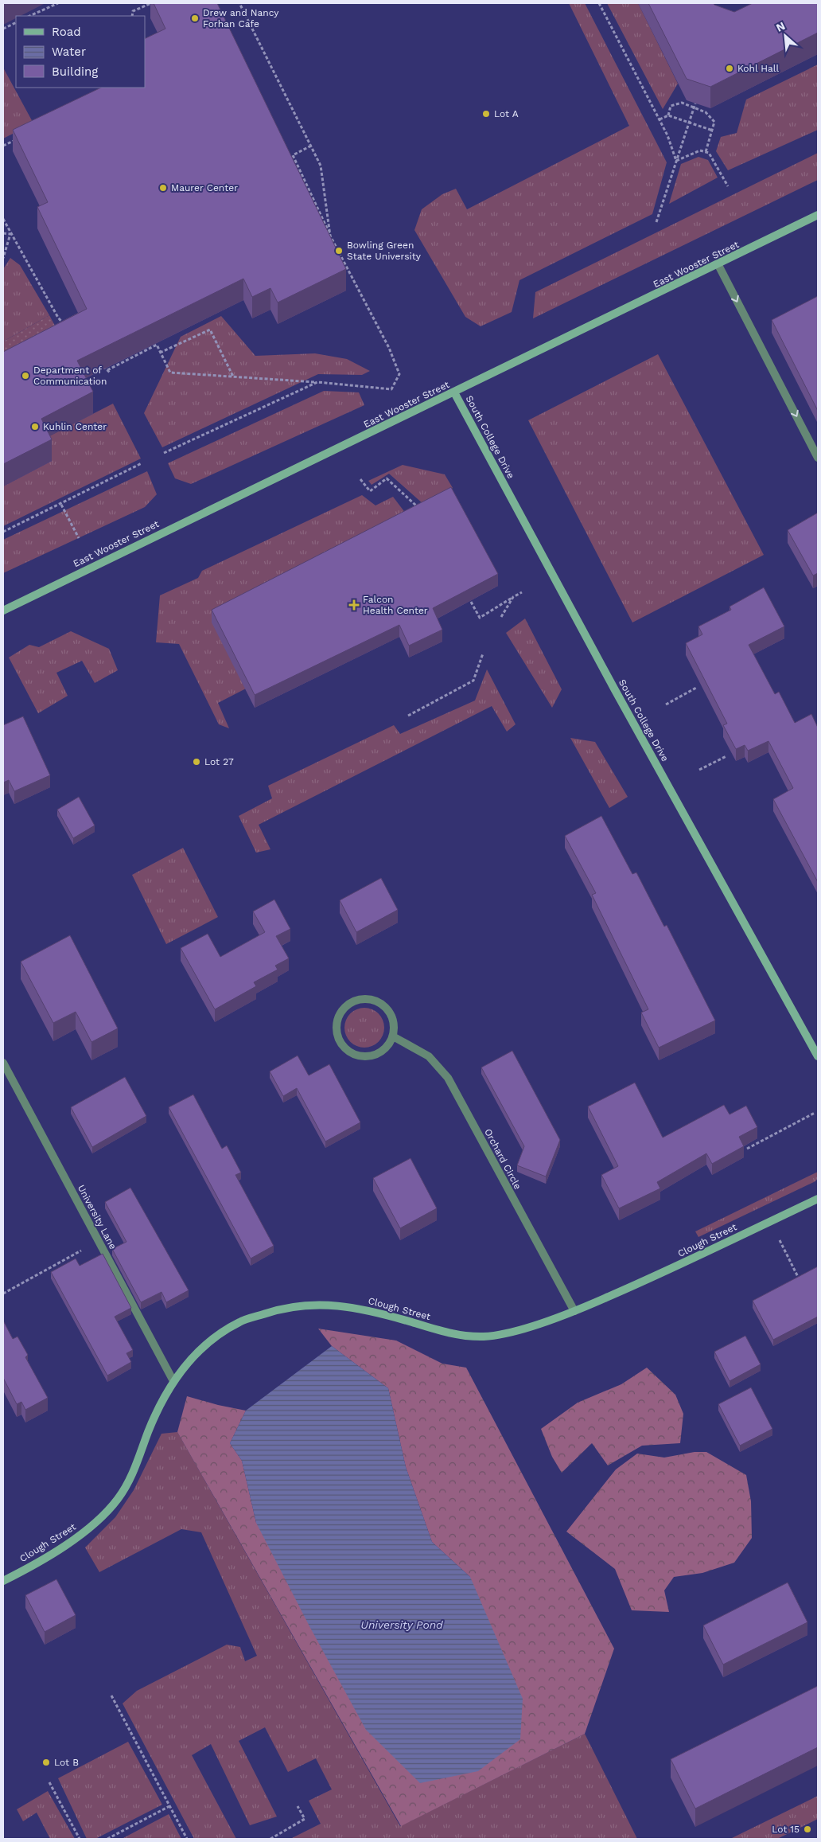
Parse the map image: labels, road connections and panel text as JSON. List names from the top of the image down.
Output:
{
  "streets": {
    "street": [
      "East Wooster Street",
      "South College Drive",
      "Orchard Circle",
      "University Lane",
      "Clough Street"
    ]
  },
  "crossings": [
    ["East Wooster Street", "South College Drive"],
    ["Orchard Circle", "Clough Street"],
    ["University Lane", "Clough Street"]
  ],
  "water": ["University Pond"],
  "places": {
    "other": [
      "Drew and Nancy Forhan Cafe",
      "Kohl Hall",
      "Lot A",
      "Maurer Center",
      "Bowling Green State University",
      "Department of Communication",
      "Kuhlin Center",
      "Lot 27",
      "Lot B",
      "Lot 15"
    ],
    "health": ["Falcon Health Center"]
  },
  "legend": ["Road", "Water", "Building"],
  "north": "top left"
}
